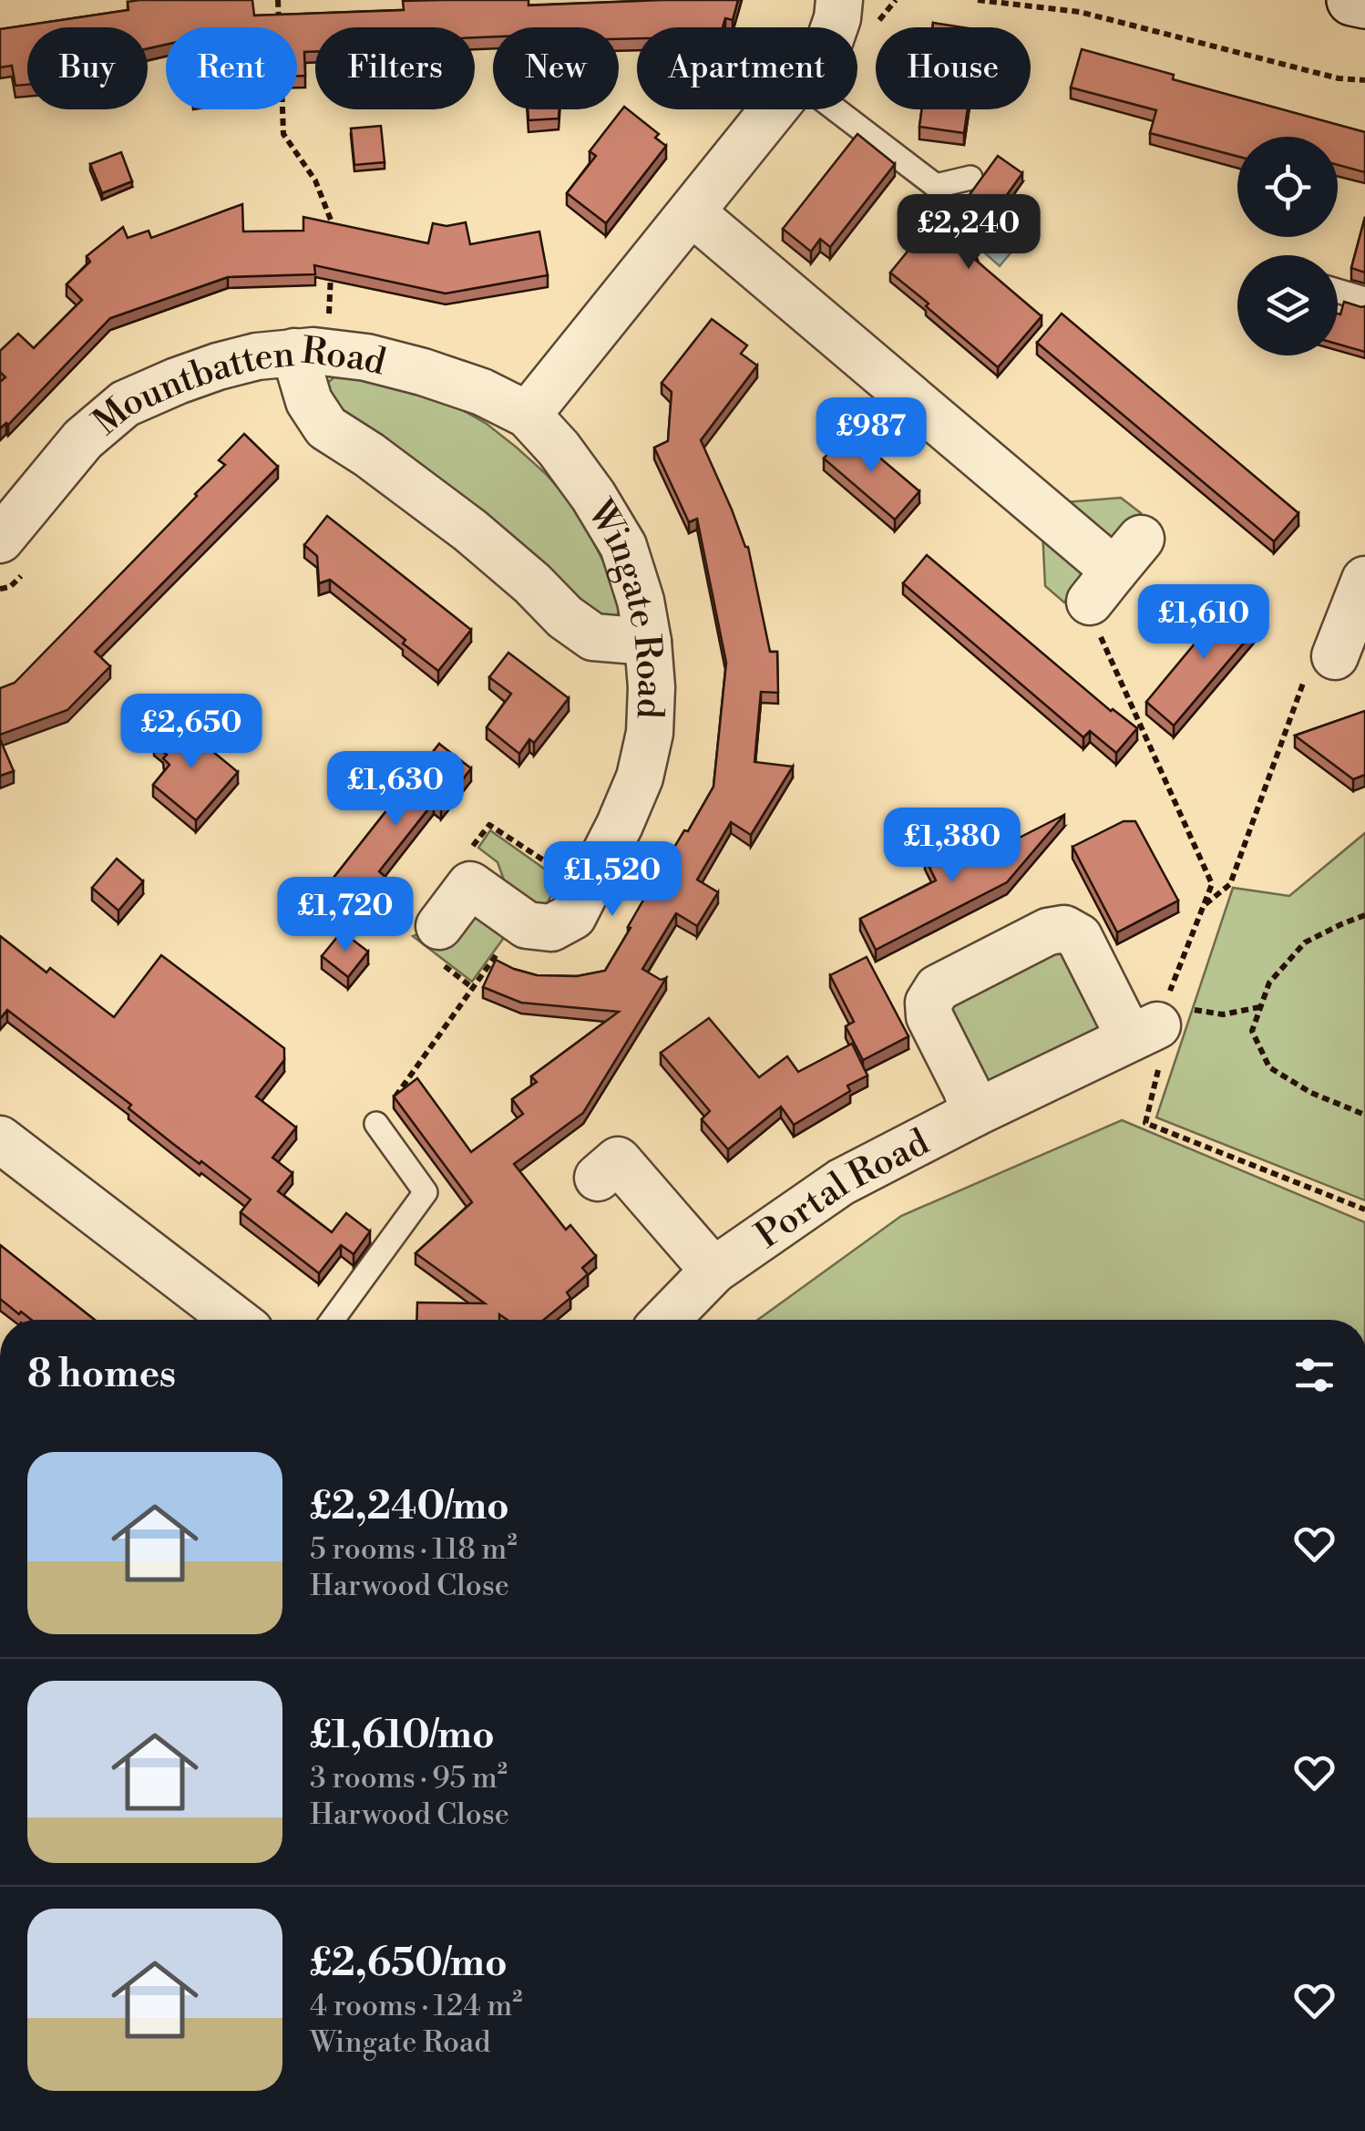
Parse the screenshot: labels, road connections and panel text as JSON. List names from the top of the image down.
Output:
{
  "streets": {
    "street": ["Mountbatten Road", "Wingate Road", "Portal Road"]
  },
  "crossings": [
    ["Mountbatten Road", "Wingate Road"]
  ],
  "page": {
    "chip": [
      "Buy",
      "Rent",
      "Filters",
      "New",
      "Apartment",
      "House"
    ],
    "price": [
      "£2,240",
      "£987",
      "£1,610",
      "£2,650",
      "£1,630",
      "£1,380",
      "£1,520",
      "£1,720"
    ],
    "heading": "8 homes",
    "list": [
      {
        "name": "£2,240/mo",
        "note": "5 rooms · 118 m² · Harwood Close"
      },
      {
        "name": "£1,610/mo",
        "note": "3 rooms · 95 m² · Harwood Close"
      },
      {
        "name": "£2,650/mo",
        "note": "4 rooms · 124 m² · Wingate Road"
      }
    ]
  }
}
